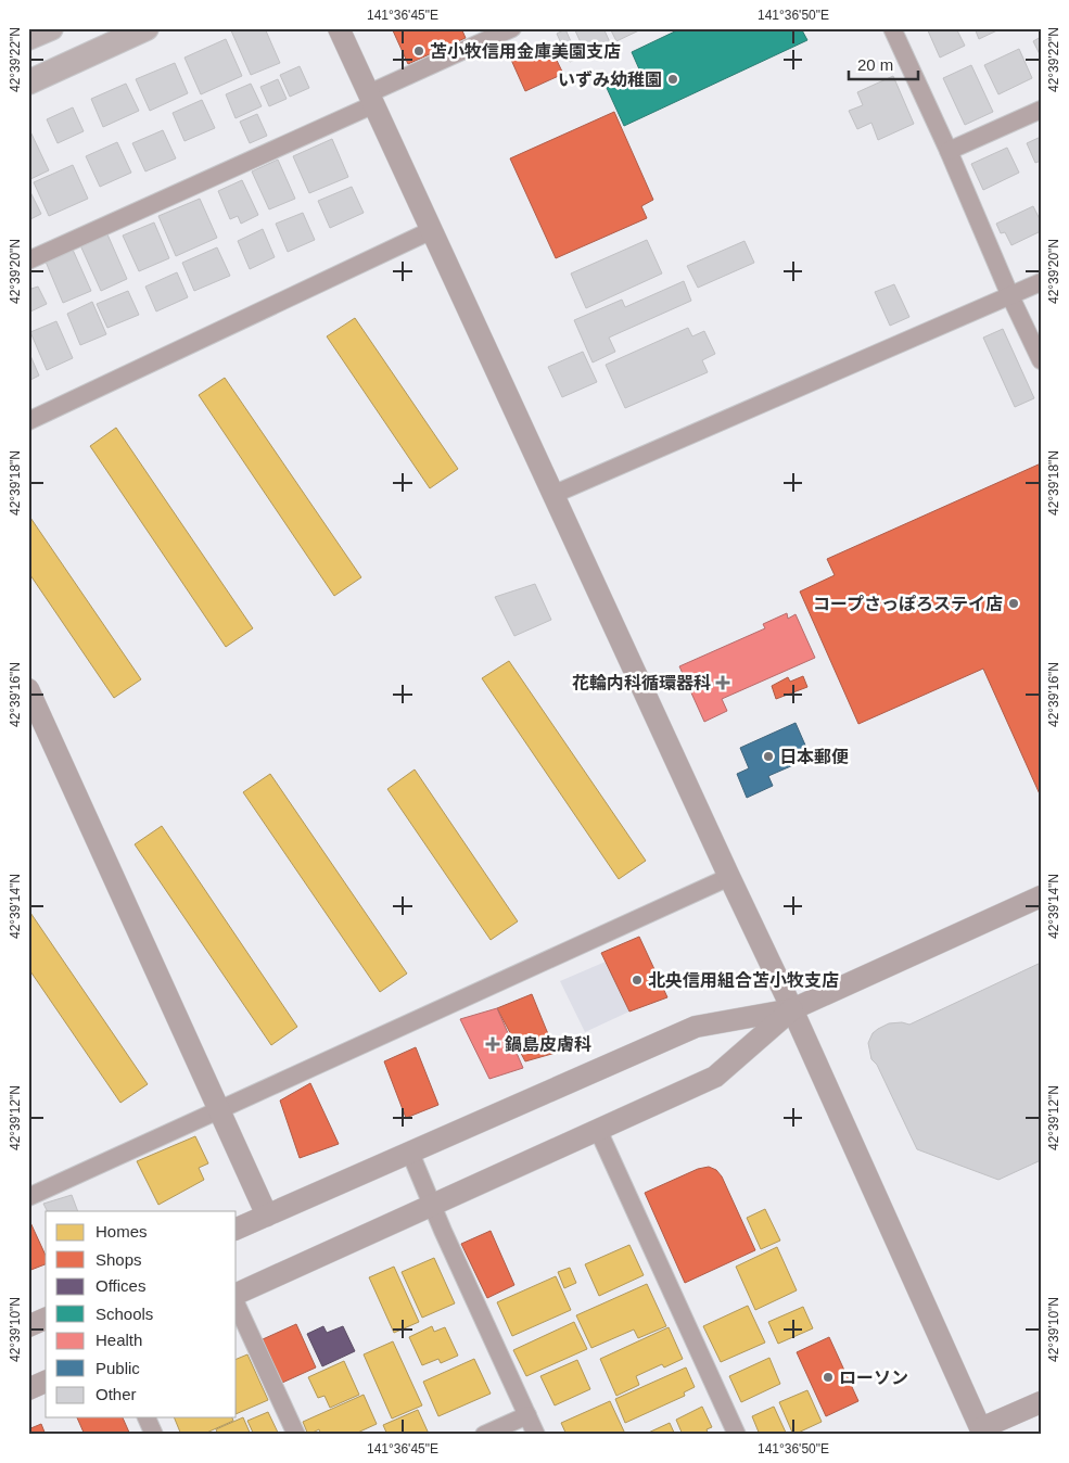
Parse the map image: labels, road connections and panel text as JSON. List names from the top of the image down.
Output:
{
  "places": {
    "other": [
      "苫小牧信用金庫美園支店",
      "いずみ幼稚園",
      "コープさっぽろステイ店",
      "日本郵便",
      "北央信用組合苫小牧支店",
      "ローソン"
    ],
    "health": ["花輪内科循環器科", "鍋島皮膚科"]
  },
  "legend": [
    "Homes",
    "Shops",
    "Offices",
    "Schools",
    "Health",
    "Public",
    "Other"
  ],
  "scale_bar": "20 m",
  "coordinates": [
    "141°36'45\"E",
    "141°36'50\"E",
    "42°39'22\"N",
    "42°39'20\"N",
    "42°39'18\"N",
    "42°39'16\"N",
    "42°39'14\"N",
    "42°39'12\"N",
    "42°39'10\"N"
  ]
}
